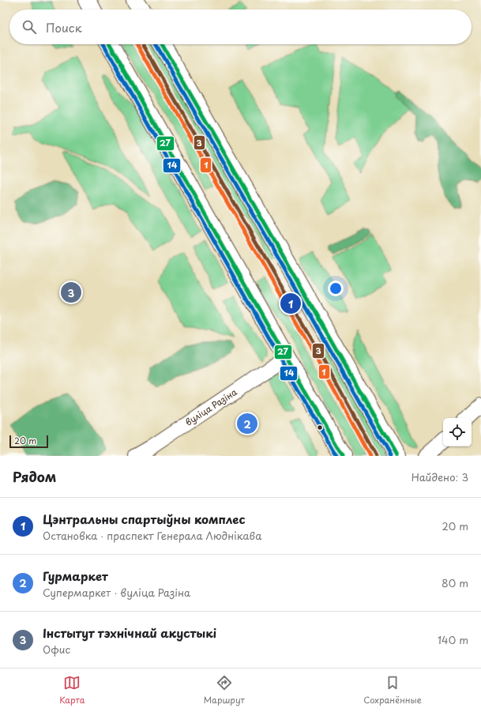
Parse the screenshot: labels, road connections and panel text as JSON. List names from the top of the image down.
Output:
{
  "streets": {
    "street": ["вуліца Разіна"]
  },
  "lines": [
    "tram line 3",
    "transit line 1",
    "transit line 27",
    "transit line 14"
  ],
  "scale_bar": "20 m",
  "page": {
    "search": "Поиск",
    "pins": ["3", "1", "2"],
    "scale": "20 m",
    "heading": ["Рядом", "Найдено: 3"],
    "list": [
      {
        "mark": "1",
        "name": "Цэнтральны спартыўны комплес",
        "note": "Остановка · праспект Генерала Люднікава",
        "value": "20 m"
      },
      {
        "mark": "2",
        "name": "Гурмаркет",
        "note": "Супермаркет · вуліца Разіна",
        "value": "80 m"
      },
      {
        "mark": "3",
        "name": "Інстытут тэхнічнай акустыкі",
        "note": "Офис",
        "value": "140 m"
      }
    ],
    "nav": ["Карта", "Маршрут", "Сохранённые"]
  }
}
